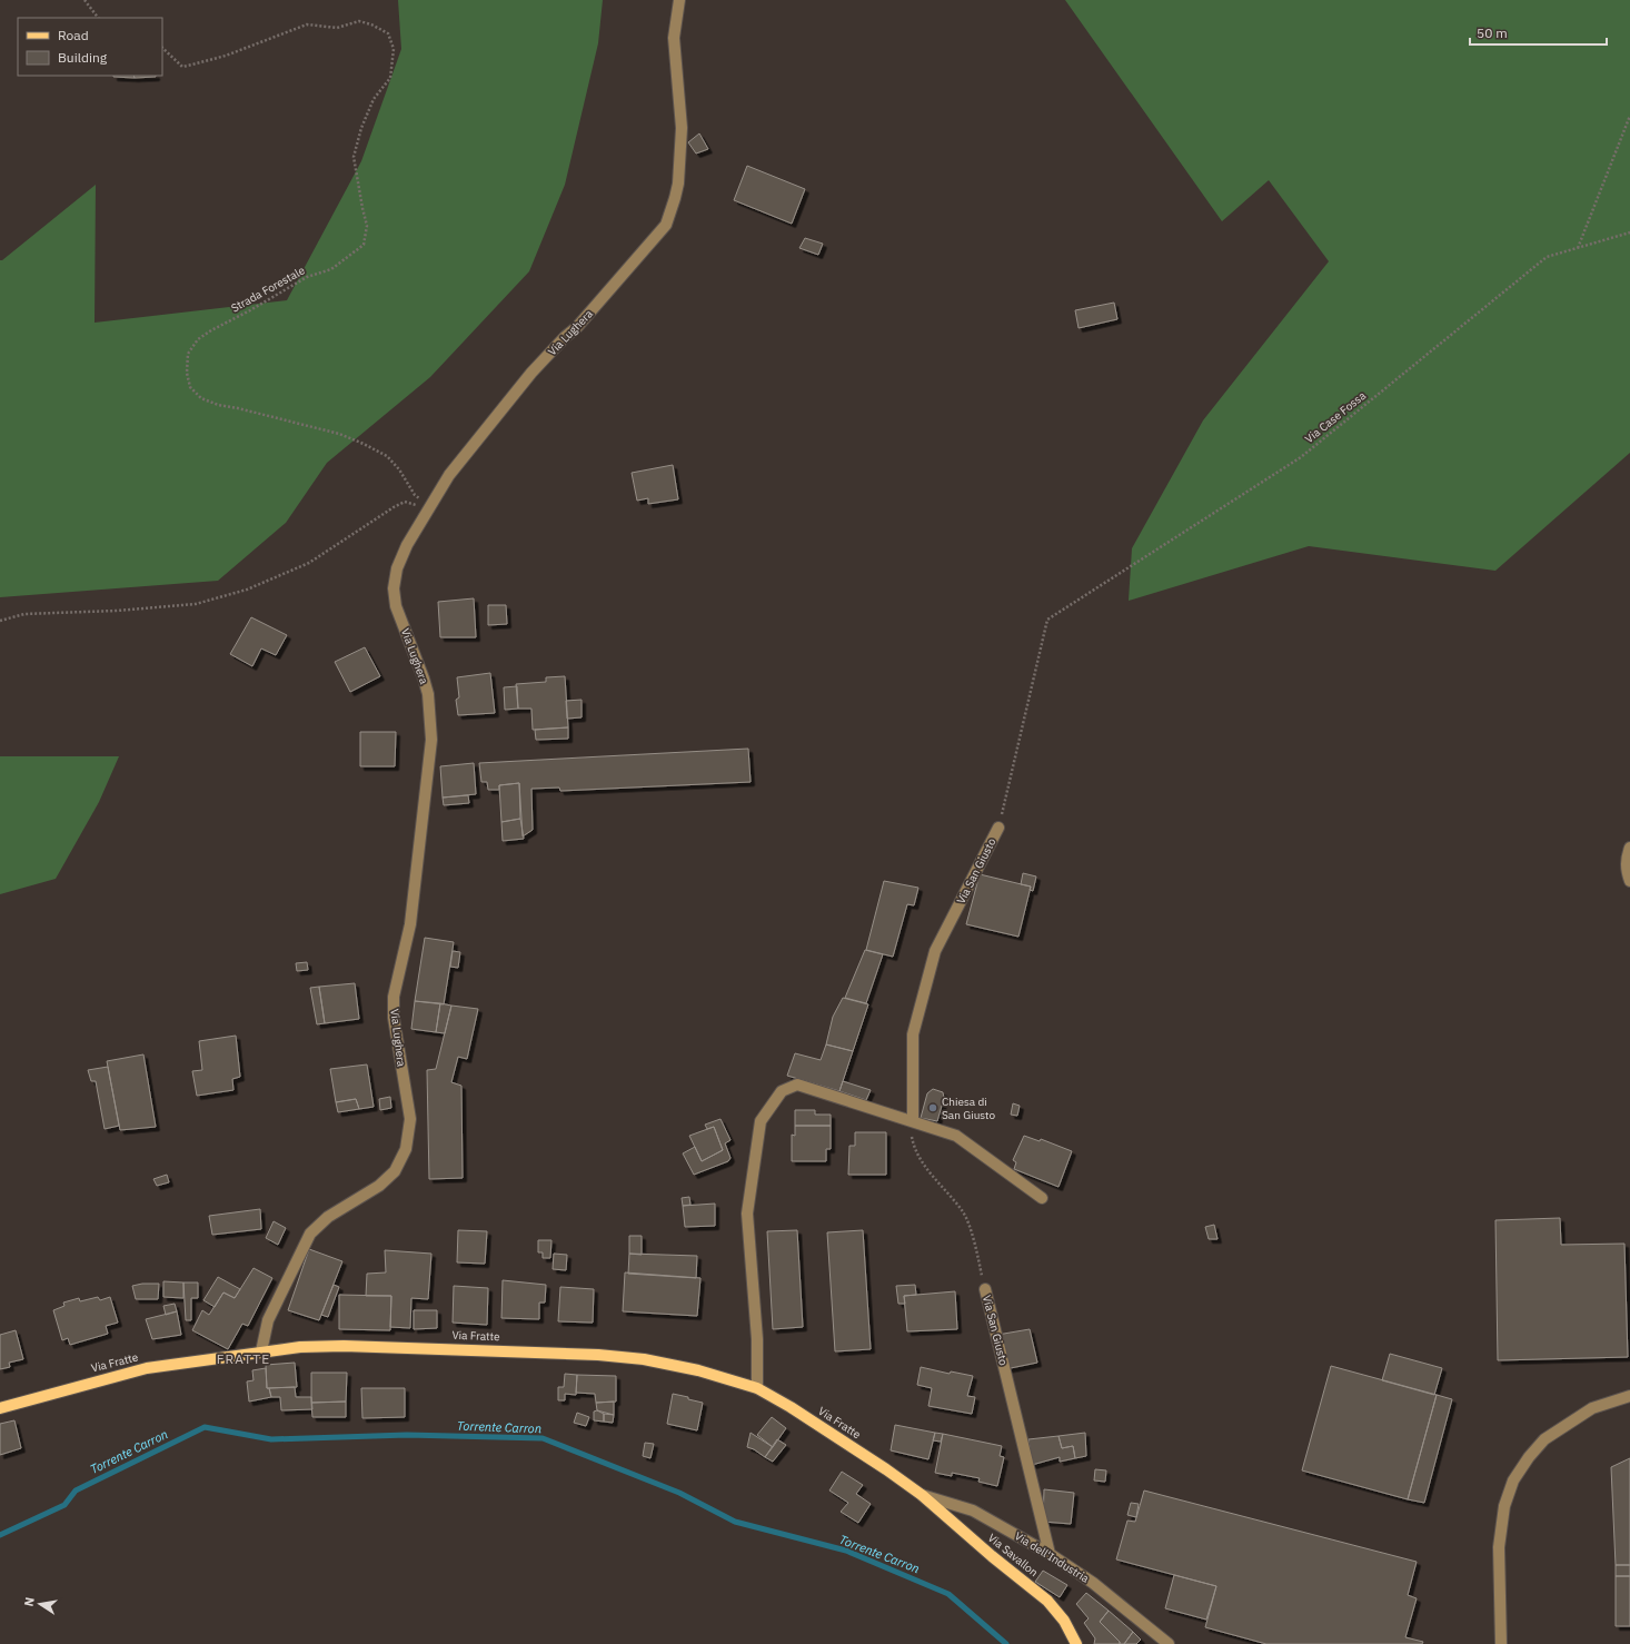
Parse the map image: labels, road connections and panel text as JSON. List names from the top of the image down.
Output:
{
  "streets": {
    "main road": ["Via Fratte", "Via Savallon"],
    "street": ["Via Lughera", "Via San Giusto", "Via dell'Industria"],
    "path": ["Strada Forestale", "Via Case Fossa"]
  },
  "crossings": [
    ["Strada Forestale", "Via Lughera"],
    ["Via Lughera", "Via Fratte"],
    ["Via Case Fossa", "Via San Giusto"],
    ["Via San Giusto", "Via dell'Industria"],
    ["Via Fratte", "Via Savallon"],
    ["Via Fratte", "Via dell'Industria"],
    ["Via Savallon", "Via dell'Industria"]
  ],
  "districts": ["FRATTE"],
  "water": ["Torrente Carron"],
  "places": ["Chiesa di San Giusto"],
  "legend": ["Road", "Building"],
  "scale_bar": "50 m",
  "north": "left"
}
